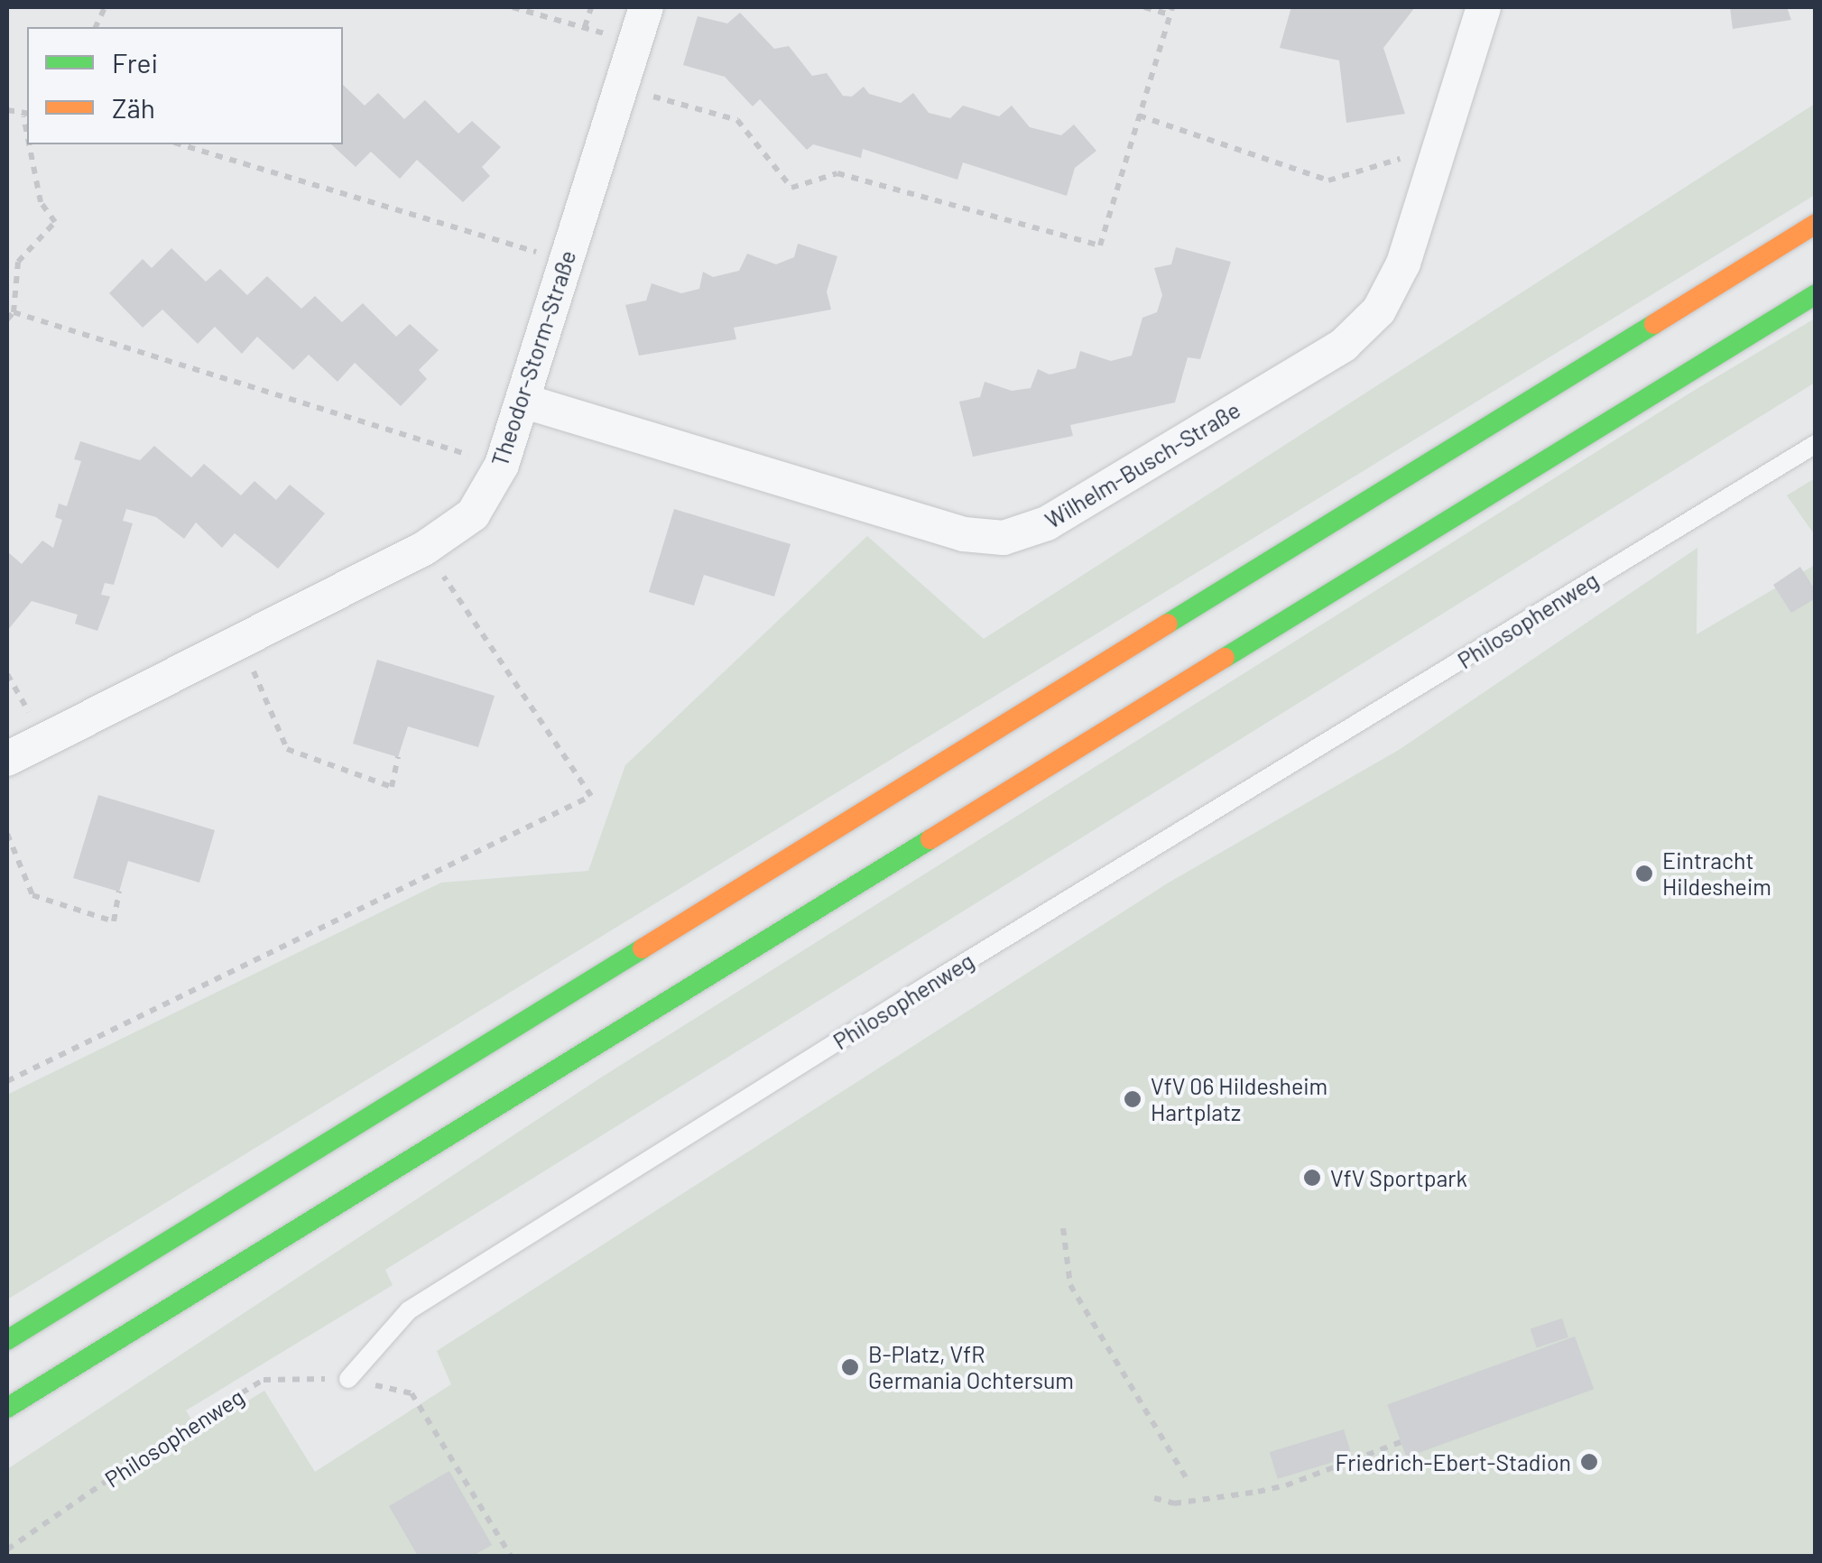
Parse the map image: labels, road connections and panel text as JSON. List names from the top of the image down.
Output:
{
  "streets": {
    "street": ["Theodor-Storm-Straße", "Wilhelm-Busch-Straße"],
    "lane": ["Philosophenweg"]
  },
  "crossings": [
    ["Theodor-Storm-Straße", "Wilhelm-Busch-Straße"]
  ],
  "places": [
    "Eintracht Hildesheim",
    "VfV 06 Hildesheim Hartplatz",
    "VfV Sportpark",
    "B-Platz, VfR Germania Ochtersum",
    "Friedrich-Ebert-Stadion"
  ],
  "legend": ["Frei", "Zäh"]
}
